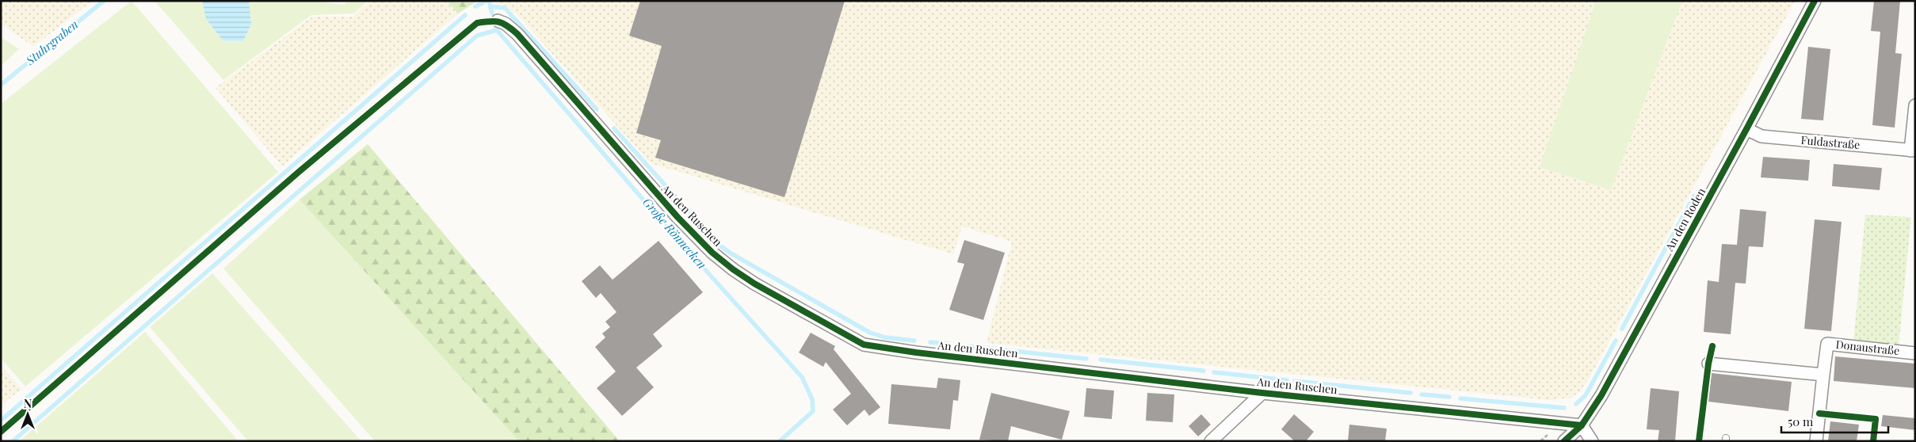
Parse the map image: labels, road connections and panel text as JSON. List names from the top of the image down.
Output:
{
  "streets": {
    "street": [
      "Fuldastraße",
      "An den Ruschen",
      "An den Roden",
      "Donaustraße"
    ]
  },
  "crossings": [
    ["Fuldastraße", "An den Roden"],
    ["An den Ruschen", "An den Roden"]
  ],
  "water": ["Stuhrgraben", "Große Rönnecken"],
  "scale_bar": "50 m",
  "north": "top"
}
